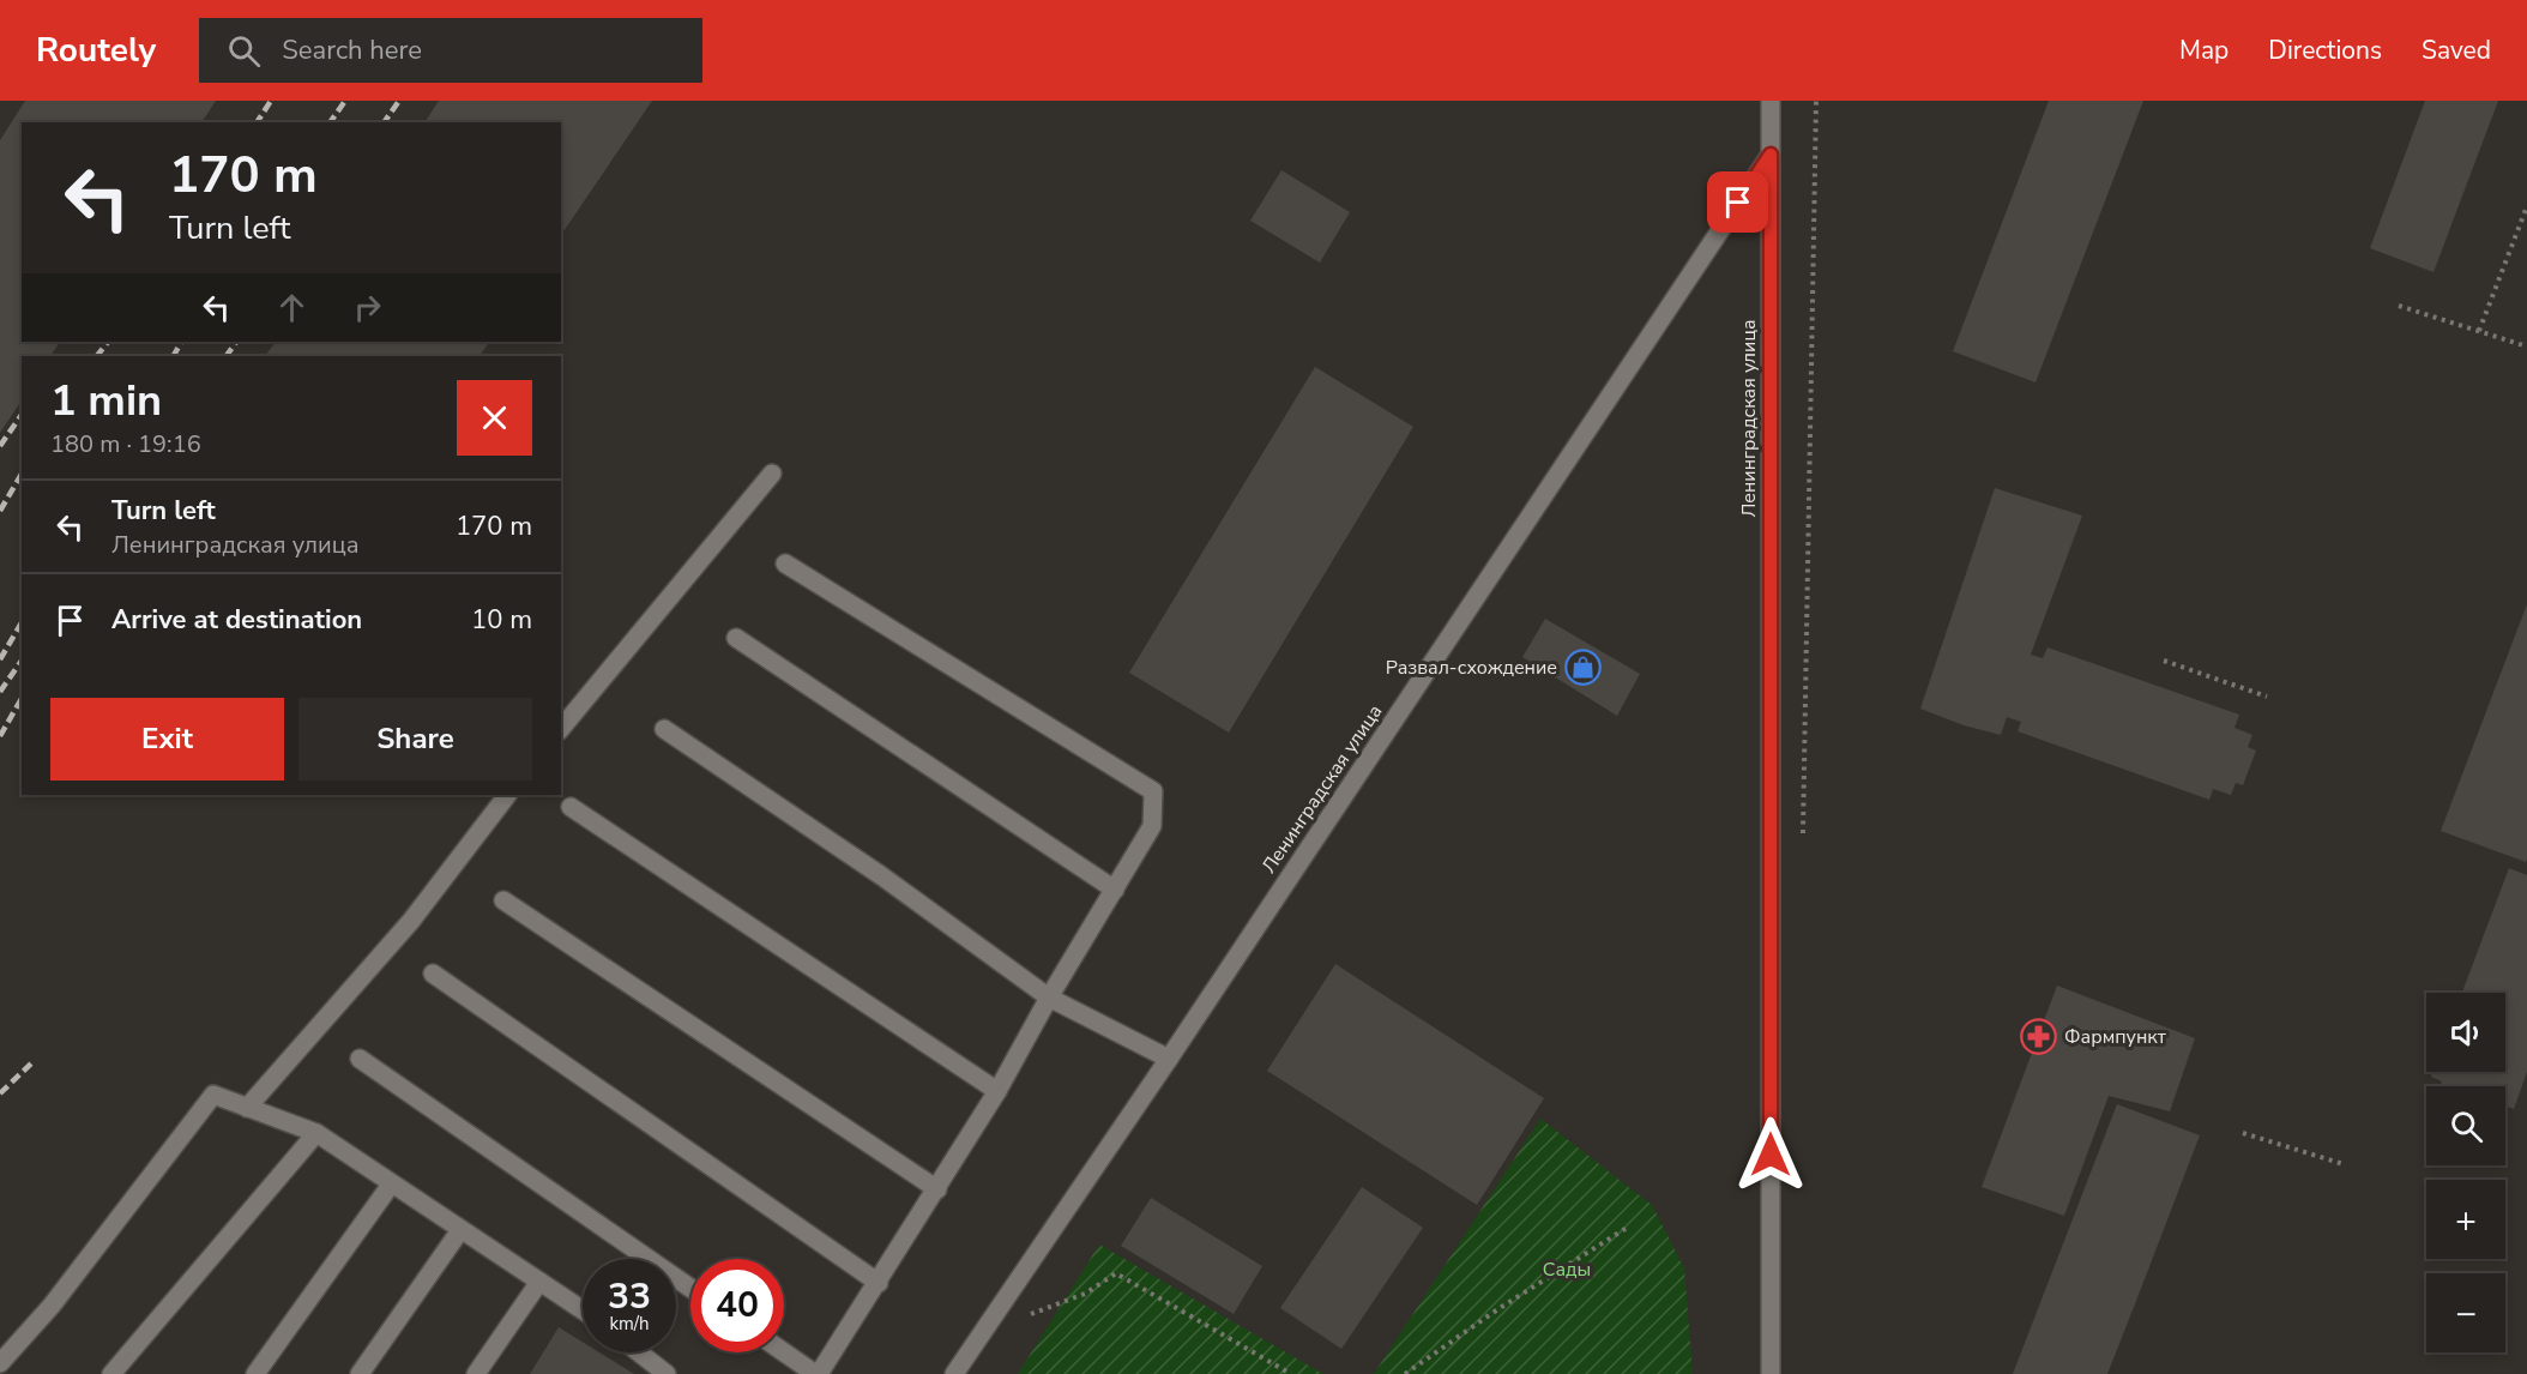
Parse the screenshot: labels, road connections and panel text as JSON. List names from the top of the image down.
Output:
{
  "streets": {
    "street": ["Ленинградская улица"]
  },
  "parks": ["Сады"],
  "places": {
    "shop": ["Развал-схождение"],
    "pharmacy": ["Фармпункт"]
  },
  "page": {
    "header": "Routely",
    "search": "Search here",
    "nav": ["Map", "Directions", "Saved"],
    "turn": ["170 m", "Turn left"],
    "heading": ["1 min", "180 m · 19:16"],
    "list": [
      {
        "name": "Turn left",
        "note": "Ленинградская улица",
        "value": "170 m"
      },
      {
        "name": "Arrive at destination",
        "value": "10 m"
      }
    ],
    "buttons": ["Exit", "Share"],
    "map_buttons": ["+", "−"],
    "speed": "33 km/h",
    "limit": "40"
  }
}
